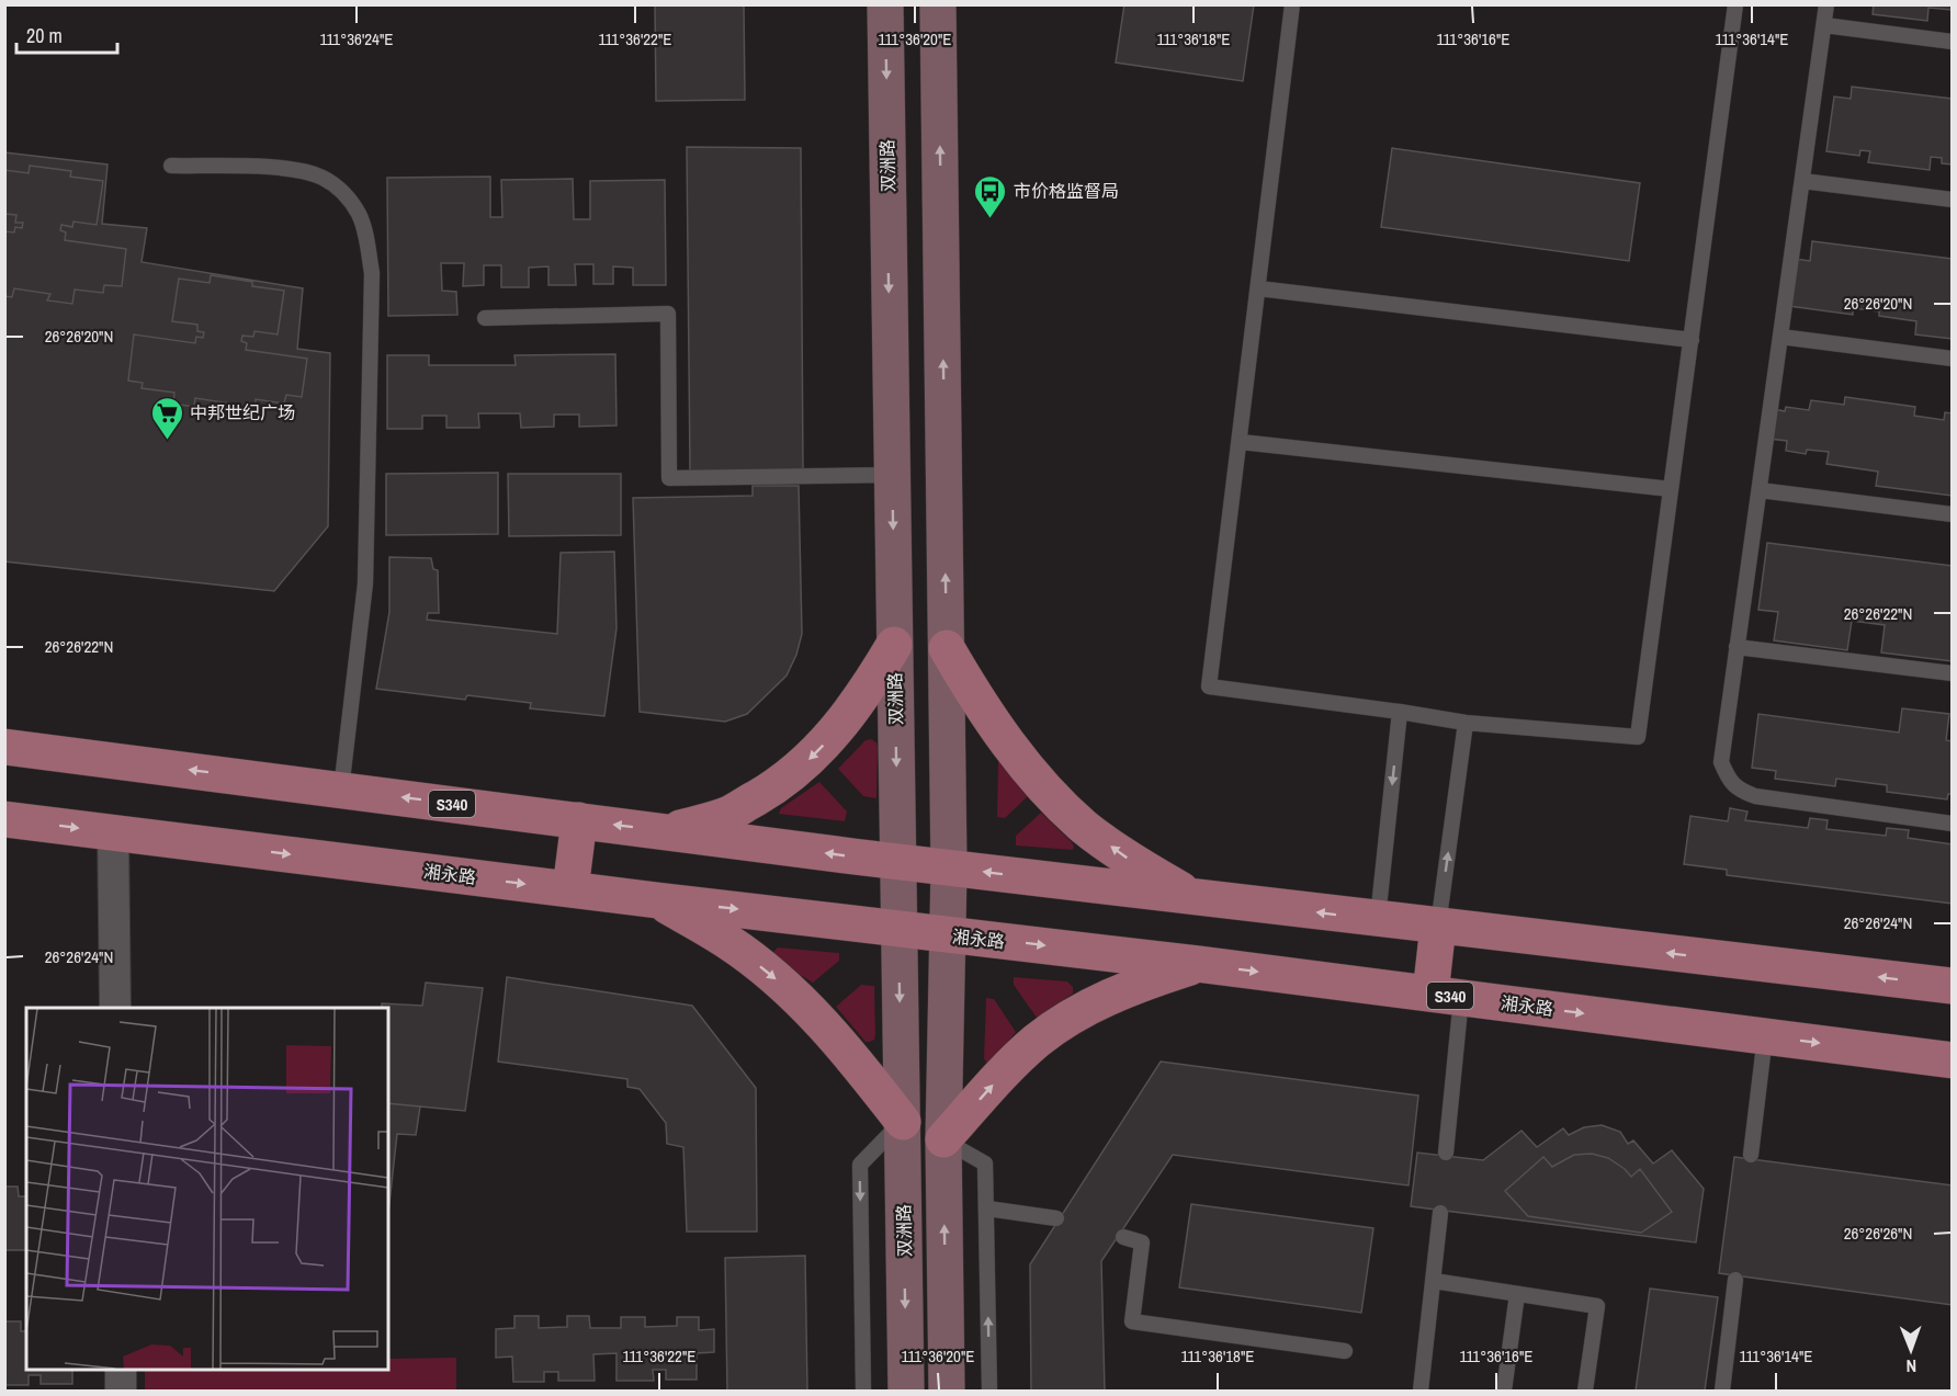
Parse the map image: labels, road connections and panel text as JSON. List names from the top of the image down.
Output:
{
  "streets": {
    "main road": ["双洲路", "S340", "湘永路"]
  },
  "crossings": [
    ["双洲路", "S340"],
    ["双洲路", "湘永路"]
  ],
  "places": {
    "bus stop": ["市价格监督局"],
    "supermarket": ["中邦世纪广场"]
  },
  "scale_bar": "20 m",
  "north": "bottom",
  "coordinates": [
    "111°36'24\"E",
    "111°36'22\"E",
    "111°36'20\"E",
    "111°36'18\"E",
    "111°36'16\"E",
    "111°36'14\"E",
    "26°26'20\"N",
    "26°26'22\"N",
    "26°26'24\"N",
    "26°26'26\"N"
  ]
}
